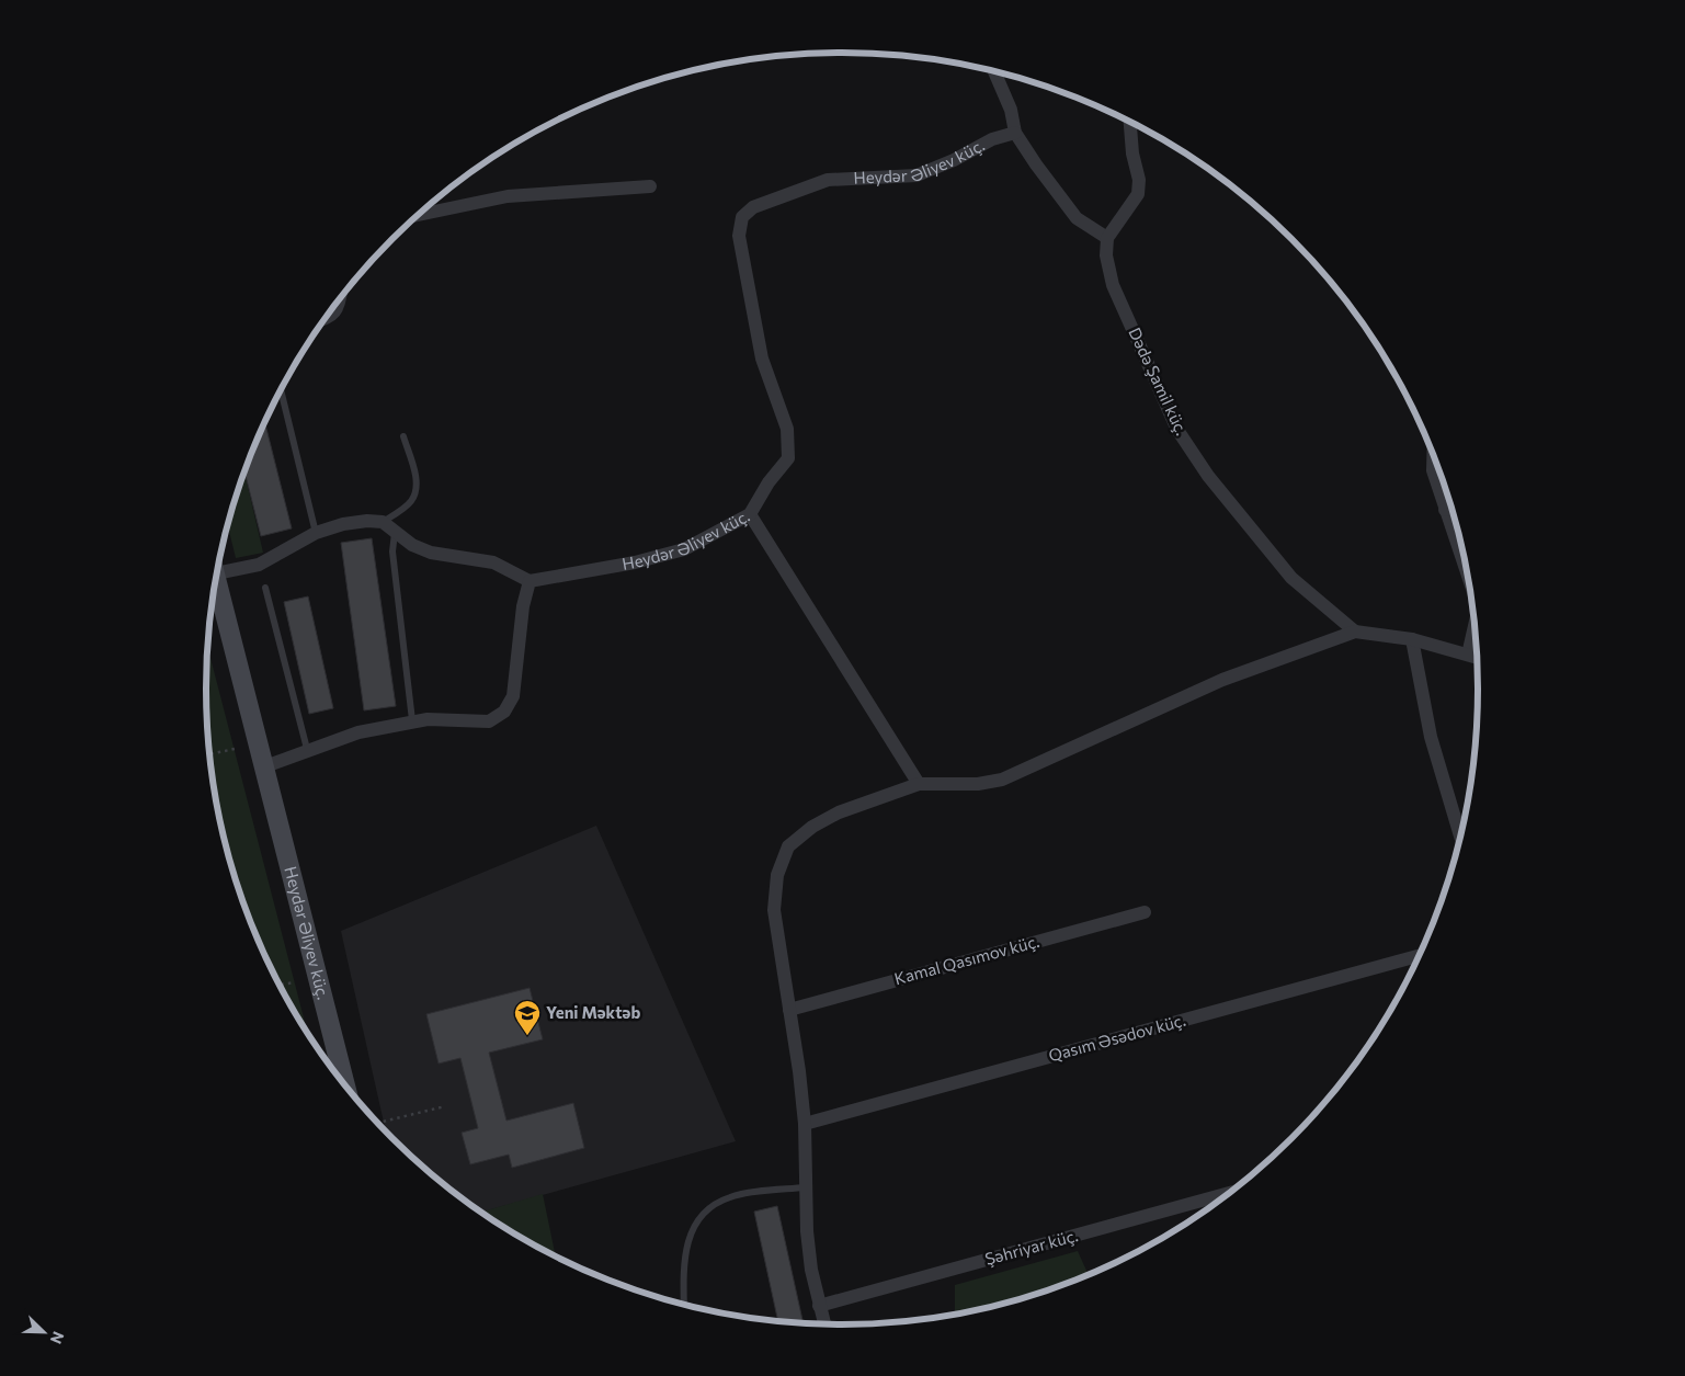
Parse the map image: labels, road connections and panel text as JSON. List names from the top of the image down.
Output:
{
  "streets": {
    "main road": ["Heydər Əliyev küç."],
    "street": [
      "Dədə Şamil küç.",
      "Kamal Qasımov küç.",
      "Qasım Əsədov küç.",
      "Şəhriyar küç."
    ]
  },
  "places": {
    "school or university": ["Yeni Məktəb"]
  },
  "north": "bottom right"
}
